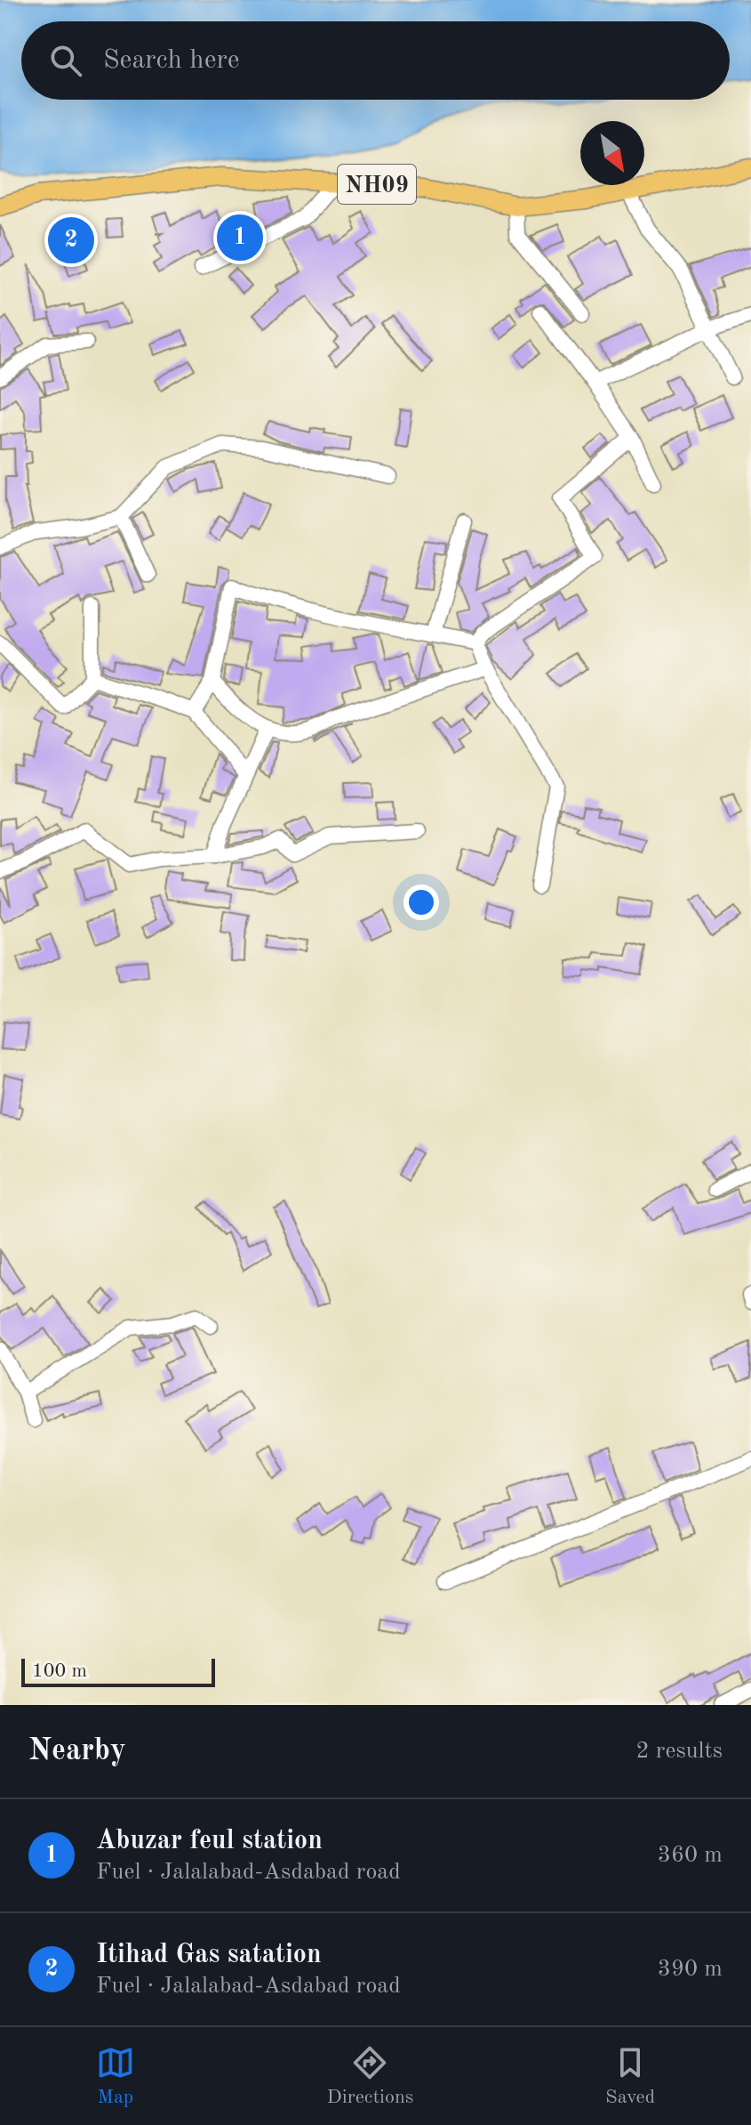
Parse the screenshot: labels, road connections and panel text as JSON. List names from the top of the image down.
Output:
{
  "streets": {
    "main road": ["NH09"]
  },
  "scale_bar": "100 m",
  "north": "bottom right",
  "page": {
    "search": "Search here",
    "pins": ["1", "2"],
    "scale": "100 m",
    "heading": ["Nearby", "2 results"],
    "list": [
      {
        "mark": "1",
        "name": "Abuzar feul station",
        "note": "Fuel · Jalalabad-Asdabad road",
        "value": "360 m"
      },
      {
        "mark": "2",
        "name": "Itihad Gas satation",
        "note": "Fuel · Jalalabad-Asdabad road",
        "value": "390 m"
      }
    ],
    "nav": ["Map", "Directions", "Saved"]
  }
}
